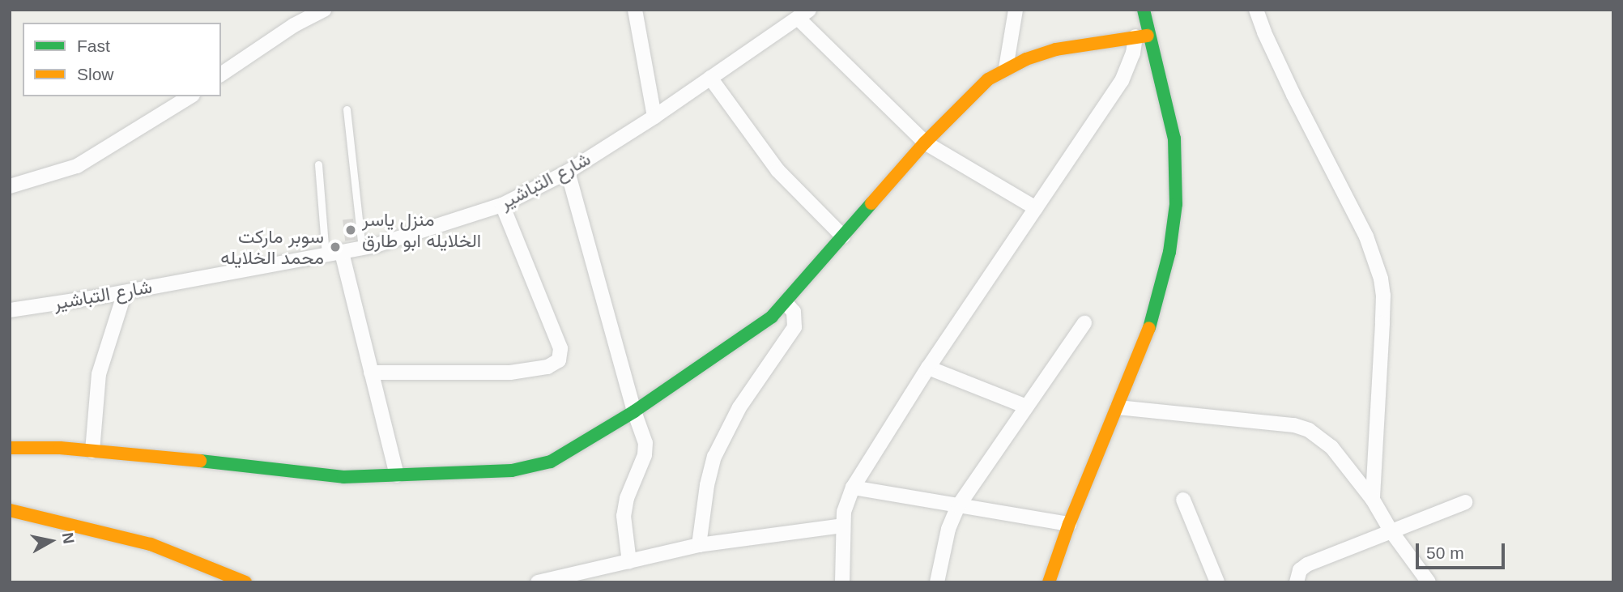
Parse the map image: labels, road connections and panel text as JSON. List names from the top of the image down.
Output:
{
  "streets": {
    "street": ["شارع التباشير"]
  },
  "places": ["منزل ياسر الخلايله ابو طارق", "سوبر ماركت محمد الخلايله"],
  "legend": ["Fast", "Slow"],
  "scale_bar": "50 m",
  "north": "right"
}
